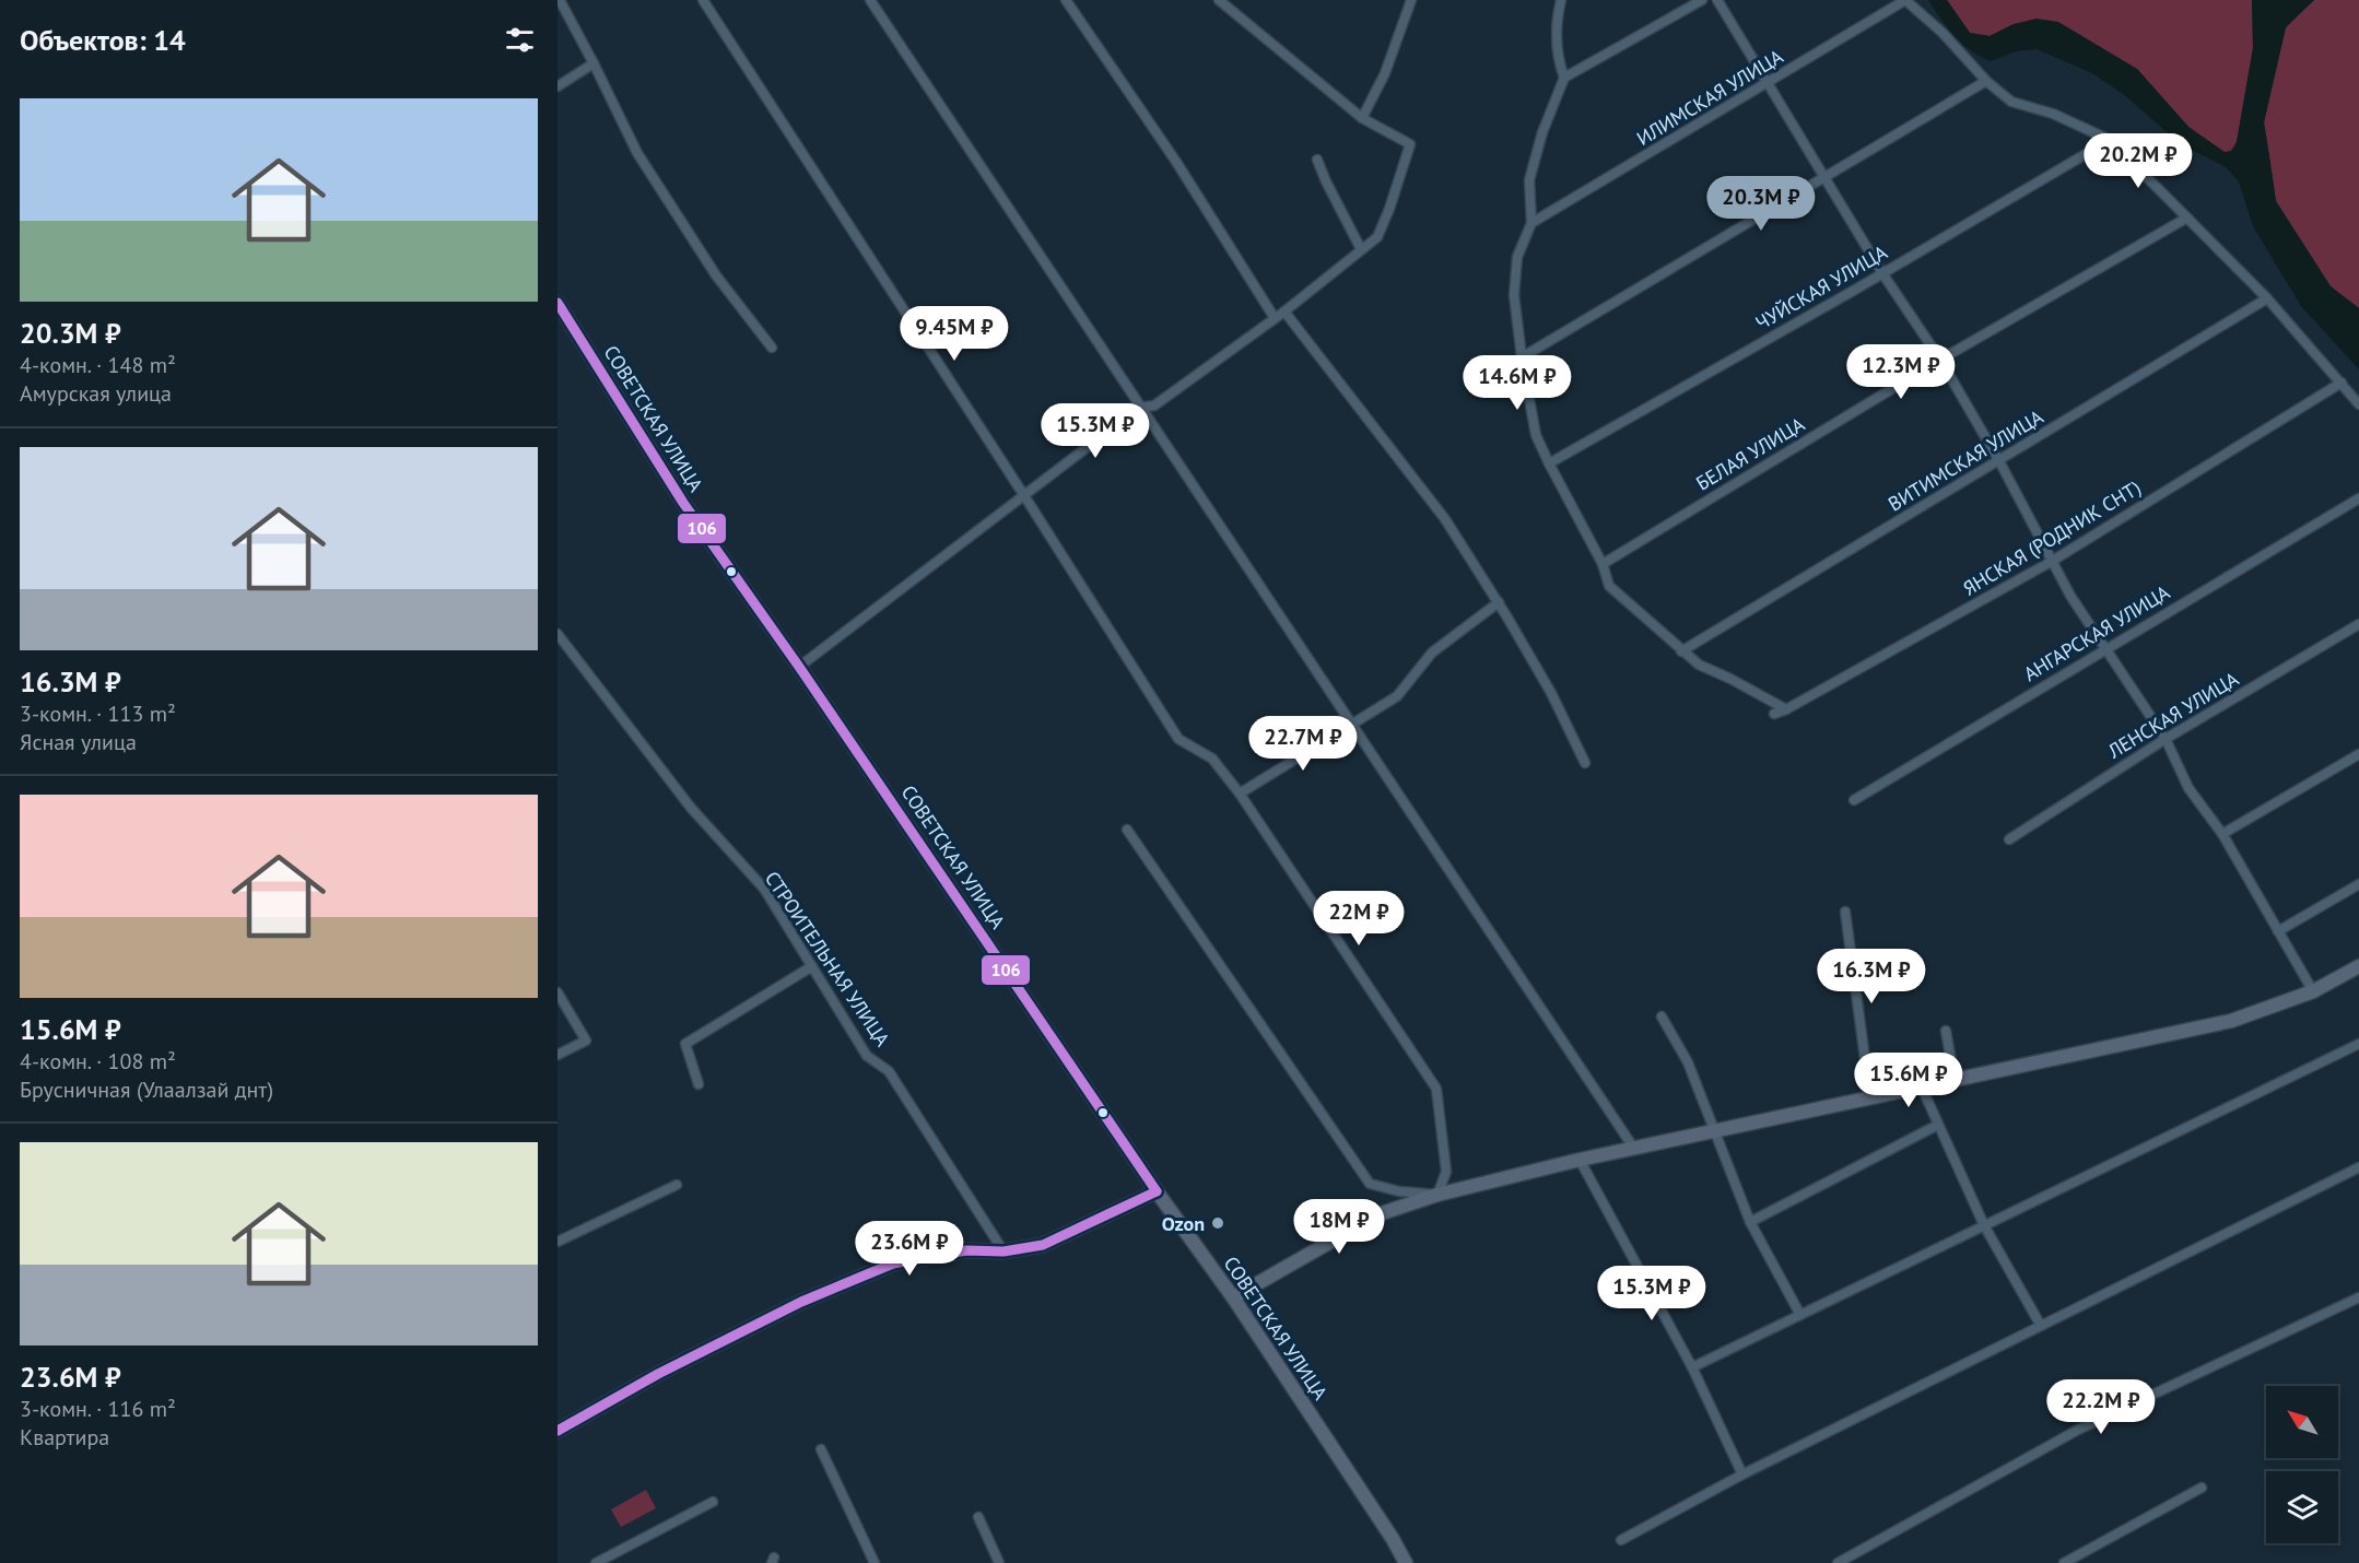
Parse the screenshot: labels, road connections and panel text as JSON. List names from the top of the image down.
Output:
{
  "streets": {
    "main road": ["СОВЕТСКАЯ УЛИЦА"],
    "street": [
      "ИЛИМСКАЯ УЛИЦА",
      "ЧУЙСКАЯ УЛИЦА",
      "БЕЛАЯ УЛИЦА",
      "ВИТИМСКАЯ УЛИЦА",
      "ЯНСКАЯ (РОДНИК СНТ)",
      "АНГАРСКАЯ УЛИЦА",
      "ЛЕНСКАЯ УЛИЦА",
      "СТРОИТЕЛЬНАЯ УЛИЦА"
    ]
  },
  "places": ["Ozon"],
  "lines": ["transit line 106"],
  "north": "top left",
  "page": {
    "heading": "Объектов: 14",
    "list": [
      {
        "name": "20.3M ₽",
        "note": "4-комн. · 148 m² · Амурская улица"
      },
      {
        "name": "16.3M ₽",
        "note": "3-комн. · 113 m² · Ясная улица"
      },
      {
        "name": "15.6M ₽",
        "note": "4-комн. · 108 m² · Брусничная (Улаалзай днт)"
      },
      {
        "name": "23.6M ₽",
        "note": "3-комн. · 116 m² · Квартира"
      }
    ],
    "price": [
      "20.2M ₽",
      "20.3M ₽",
      "9.45M ₽",
      "12.3M ₽",
      "14.6M ₽",
      "15.3M ₽",
      "22.7M ₽",
      "22M ₽",
      "16.3M ₽",
      "15.6M ₽",
      "18M ₽",
      "23.6M ₽",
      "15.3M ₽",
      "22.2M ₽"
    ]
  }
}
